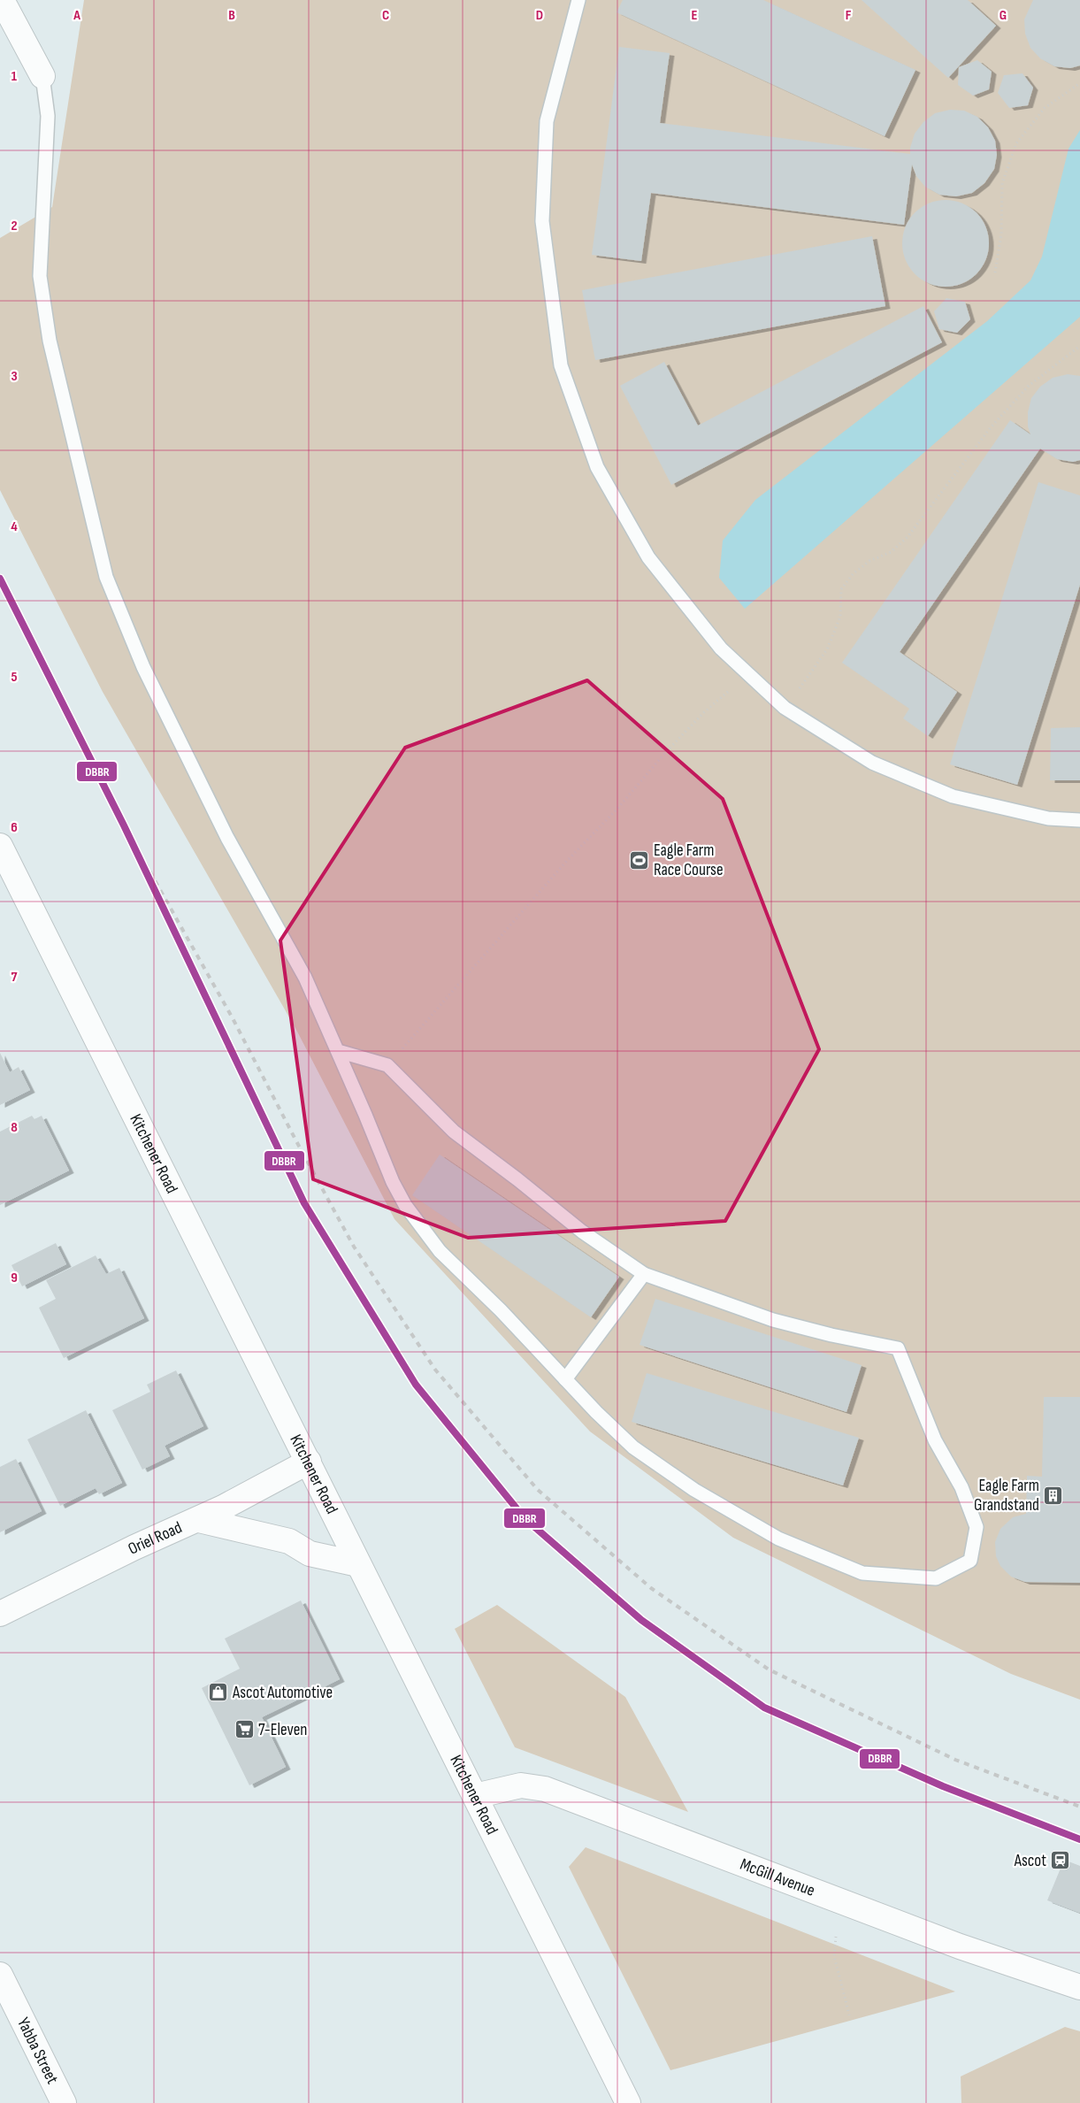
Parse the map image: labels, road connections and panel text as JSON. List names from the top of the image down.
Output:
{
  "streets": {
    "main road": [
      "Kitchener Road",
      "Oriel Road",
      "McGill Avenue",
      "Yabba Street"
    ]
  },
  "crossings": [
    ["Kitchener Road", "Oriel Road"],
    ["Kitchener Road", "McGill Avenue"]
  ],
  "places": {
    "sports": ["Eagle Farm Race Course"],
    "building": ["Eagle Farm Grandstand"],
    "shop": ["Ascot Automotive"],
    "supermarket": ["7-Eleven"],
    "station": ["Ascot"]
  },
  "lines": ["transit line DBBR"],
  "grid": {
    "columns": [
      "A",
      "B",
      "C",
      "D",
      "E",
      "F",
      "G"
    ],
    "rows": [
      "1",
      "2",
      "3",
      "4",
      "5",
      "6",
      "7",
      "8",
      "9"
    ]
  }
}
